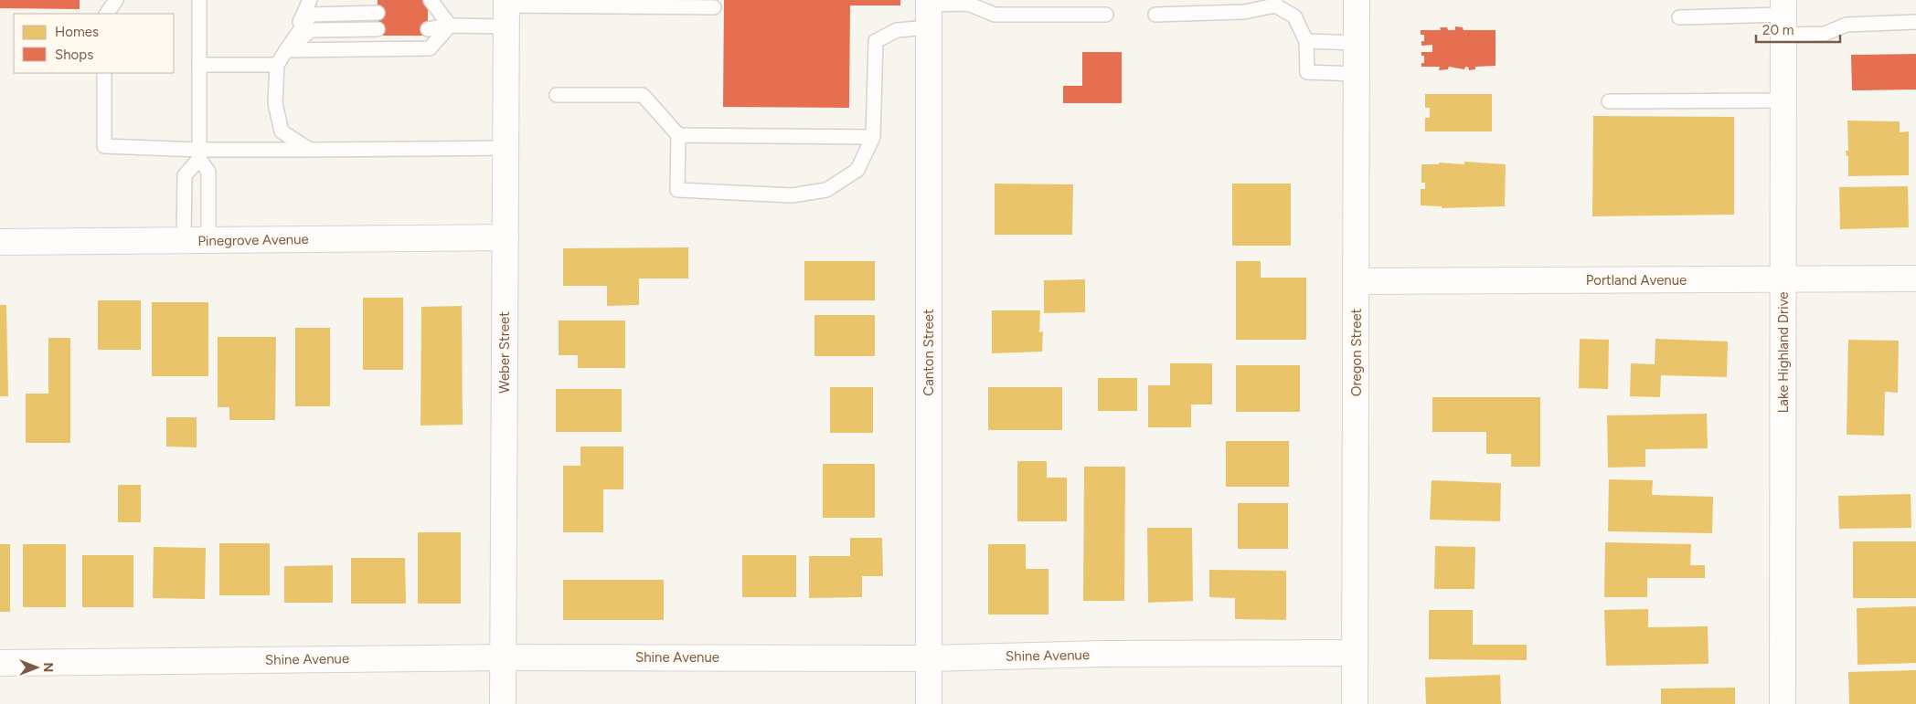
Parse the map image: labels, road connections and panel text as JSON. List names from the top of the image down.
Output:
{
  "streets": {
    "street": [
      "Pinegrove Avenue",
      "Portland Avenue",
      "Weber Street",
      "Canton Street",
      "Oregon Street",
      "Lake Highland Drive",
      "Shine Avenue"
    ]
  },
  "crossings": [
    ["Pinegrove Avenue", "Weber Street"],
    ["Portland Avenue", "Oregon Street"],
    ["Portland Avenue", "Lake Highland Drive"],
    ["Weber Street", "Shine Avenue"],
    ["Canton Street", "Shine Avenue"],
    ["Oregon Street", "Shine Avenue"]
  ],
  "legend": ["Homes", "Shops"],
  "scale_bar": "20 m",
  "north": "right"
}
